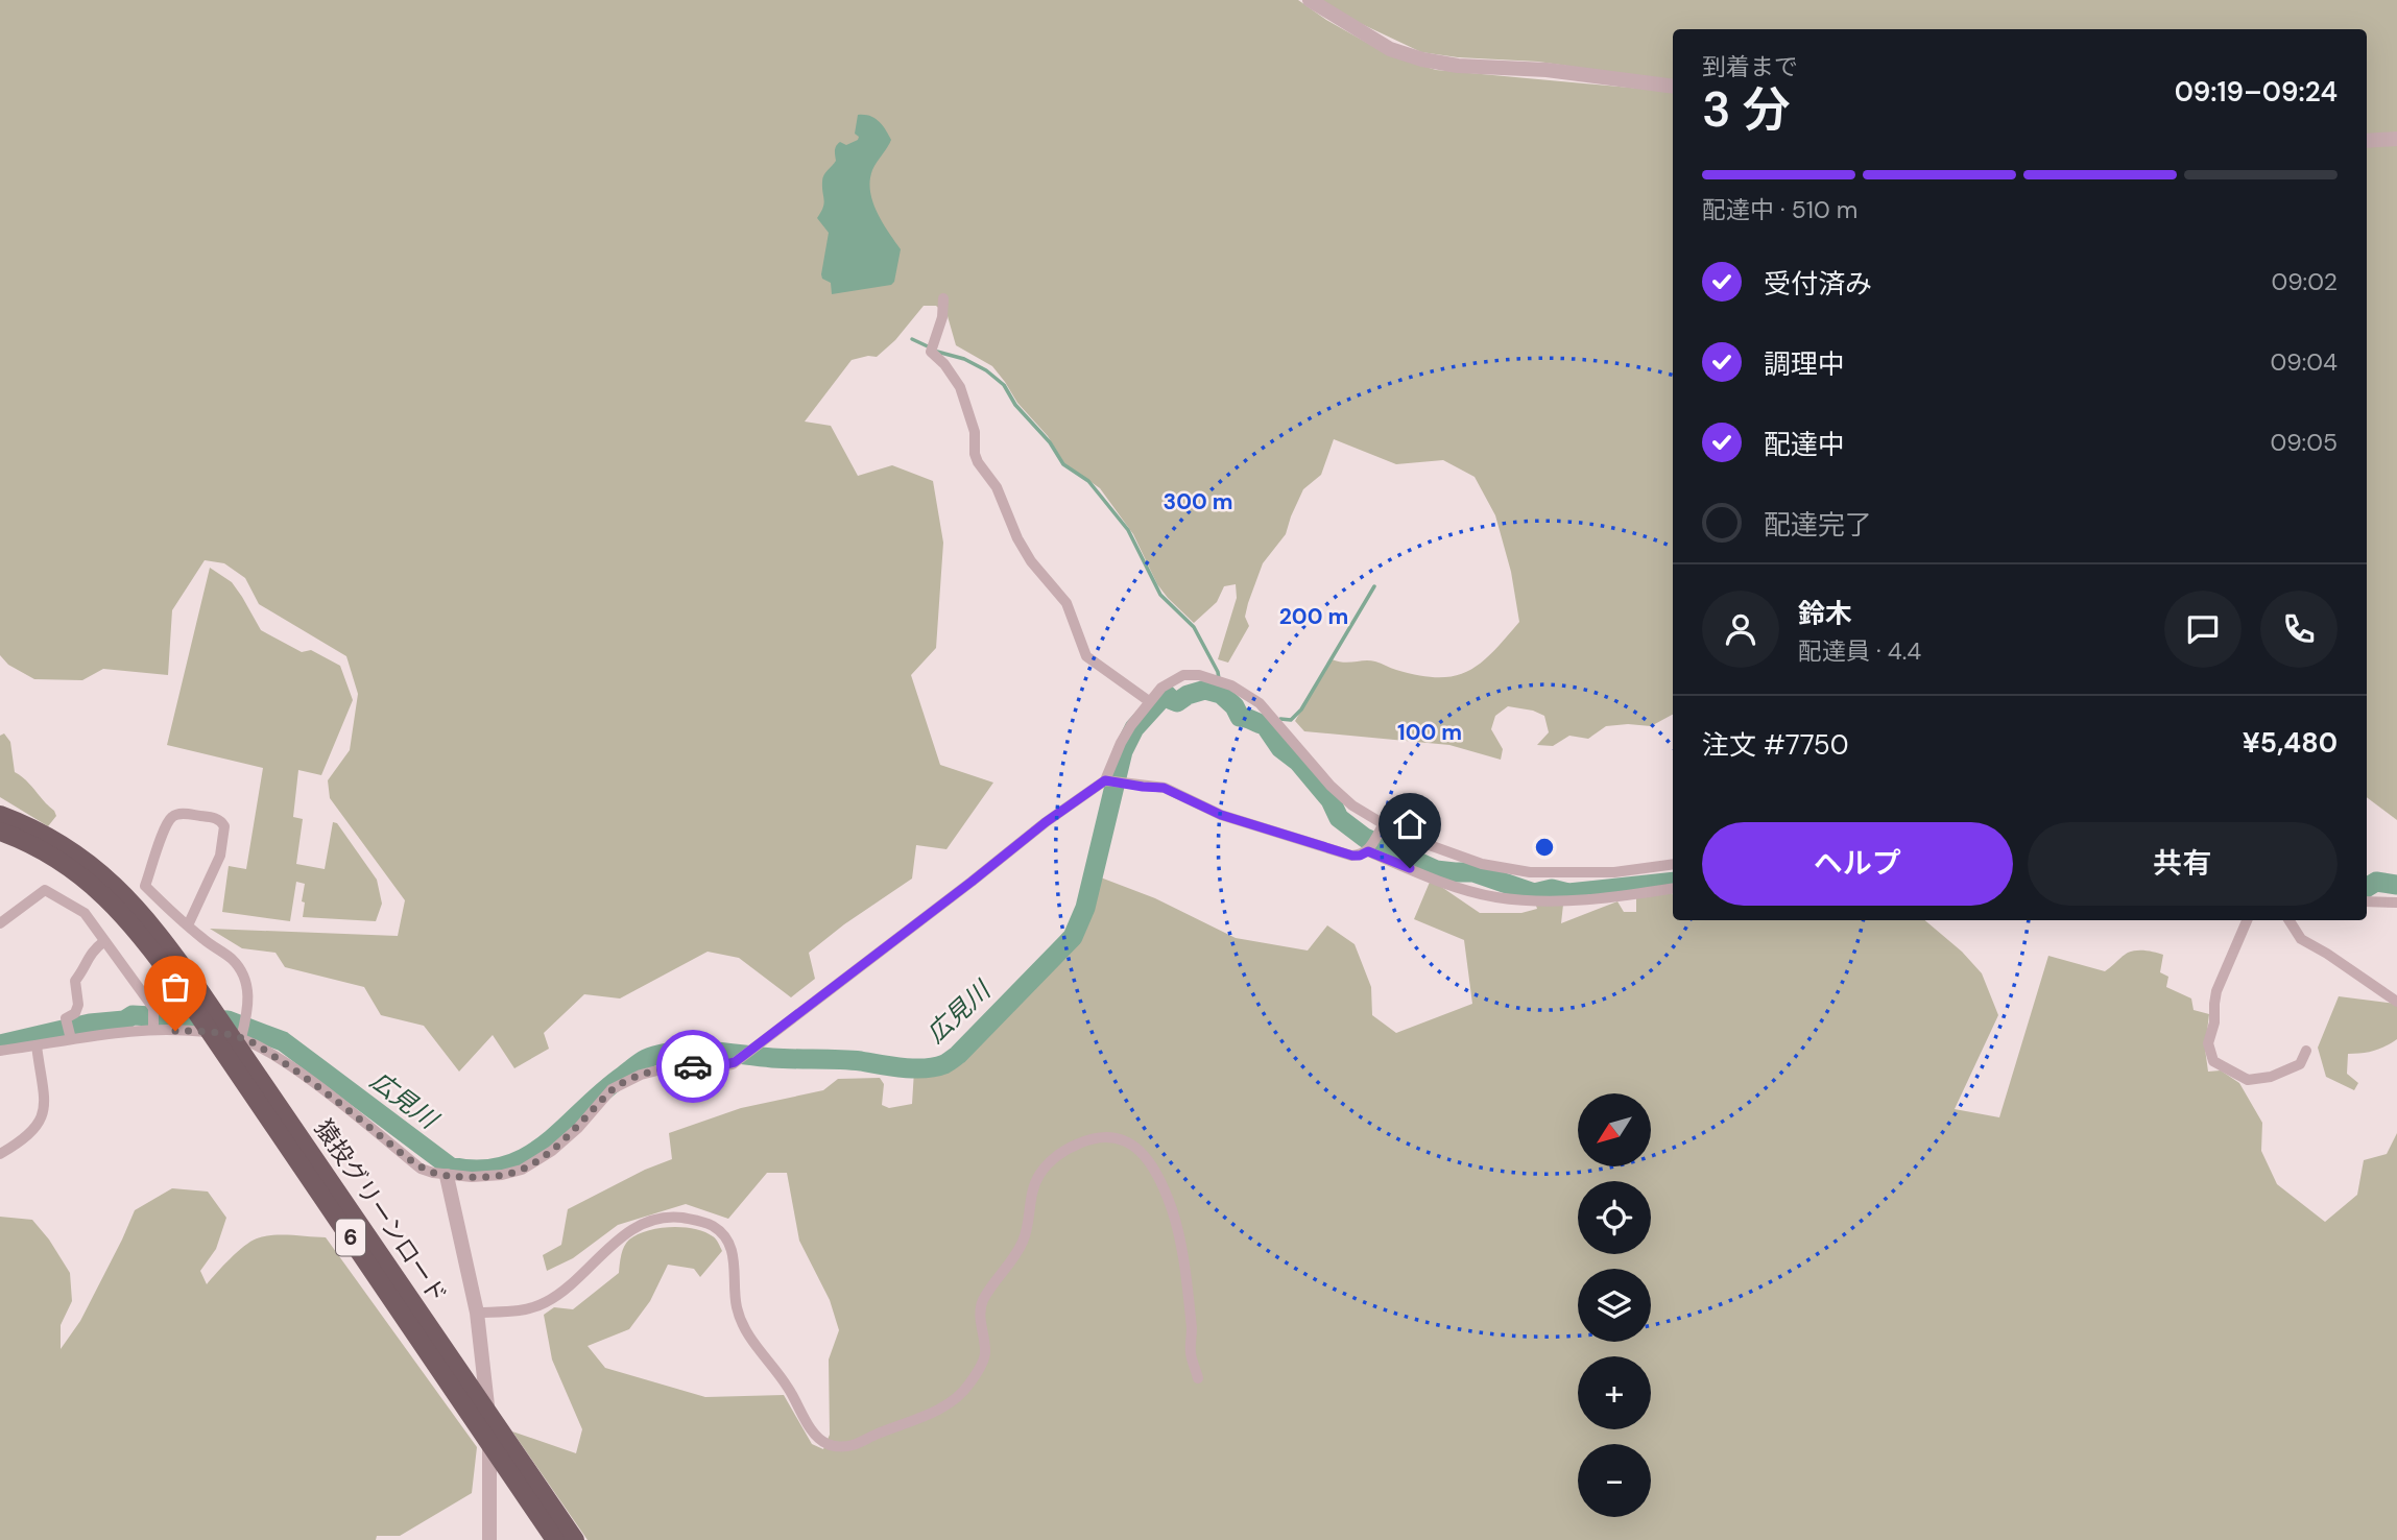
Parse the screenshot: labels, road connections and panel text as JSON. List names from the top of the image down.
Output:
{
  "streets": {
    "main road": ["猿投グリーンロード", "6"]
  },
  "water": ["広見川"],
  "north": "bottom left",
  "page": {
    "heading": ["3 分", "到着まで", "09:19–09:24"],
    "panel": [
      "鈴木",
      "配達員 · 4.4",
      "注文 #7750",
      "¥5,480"
    ],
    "bar": "配達中 · 510 m",
    "list": [
      ["受付済み", "09:02"],
      ["調理中", "09:04"],
      ["配達中", "09:05"],
      "配達完了"
    ],
    "buttons": ["ヘルプ", "共有"],
    "map_buttons": ["+", "−"]
  },
  "rings": ["300 m", "200 m", "100 m"]
}
